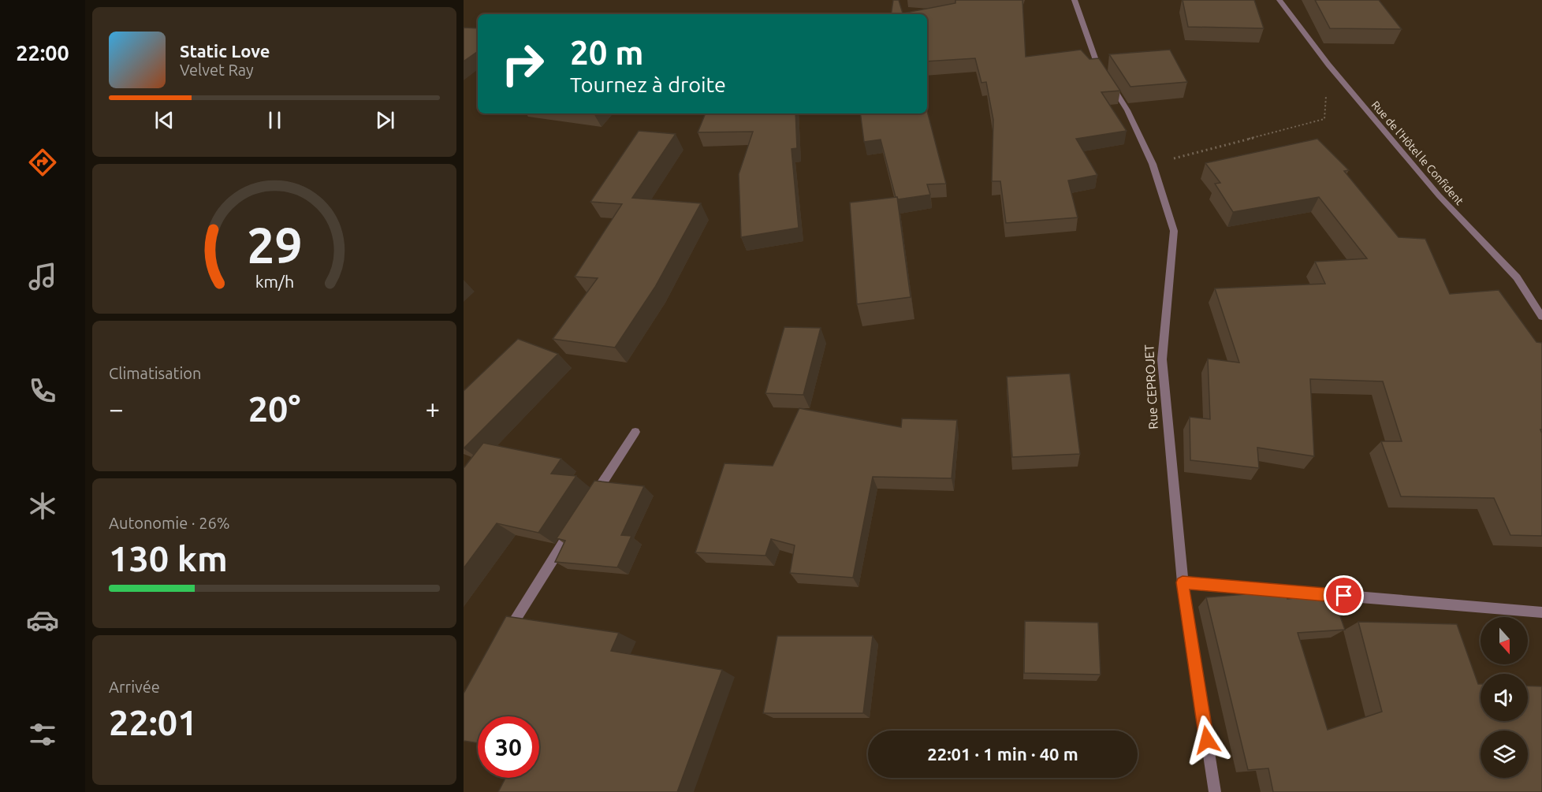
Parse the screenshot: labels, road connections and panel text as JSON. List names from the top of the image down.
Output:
{
  "streets": {
    "street": ["Rue de l'Hôtel le Confident", "Rue CEPROJET"]
  },
  "north": "bottom",
  "page": {
    "tabs": "22:00",
    "turn": ["20 m", "Tournez à droite"],
    "song": ["Static Love", "Velvet Ray"],
    "tile": [
      "Climatisation",
      ["Autonomie · 26%", "130 km"],
      ["Arrivée", "22:01"]
    ],
    "heat": ["−", "20°", "+"],
    "limit": "30",
    "trip": "22:01 · 1 min · 40 m",
    "gauge": ["29", "km/h"]
  }
}
